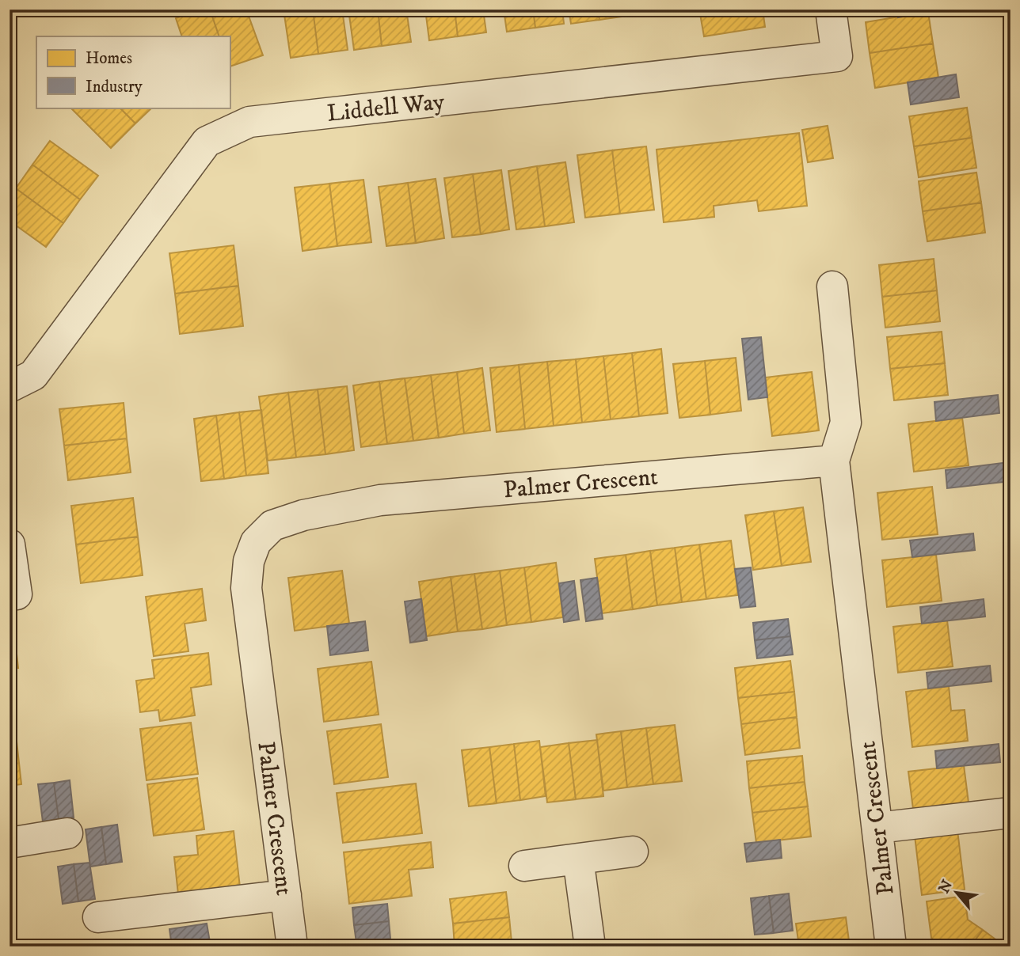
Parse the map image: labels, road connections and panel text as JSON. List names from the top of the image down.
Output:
{
  "streets": {
    "street": ["Liddell Way", "Palmer Crescent"]
  },
  "legend": ["Homes", "Industry"],
  "north": "top left"
}
